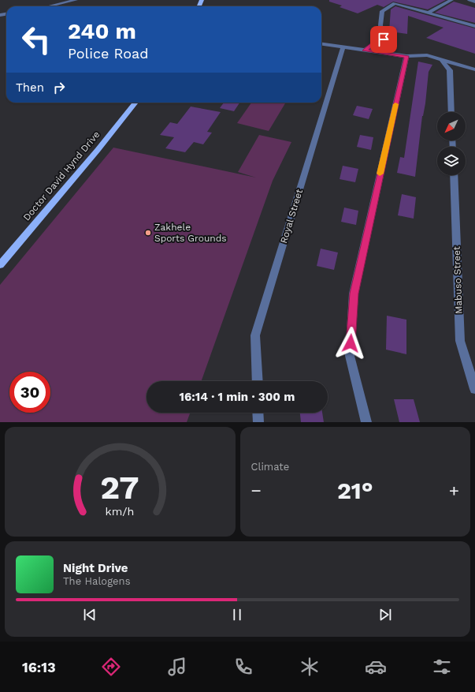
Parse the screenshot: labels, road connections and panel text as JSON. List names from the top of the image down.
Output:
{
  "streets": {
    "main road": ["Doctor David Hynd Drive"],
    "street": ["Royal Street", "Mabuso Street"]
  },
  "places": ["Zakhele Sports Grounds"],
  "north": "bottom left",
  "page": {
    "turn": ["240 m", "Police Road"],
    "then": "Then",
    "limit": "30",
    "trip": "16:14 · 1 min · 300 m",
    "tile": "Climate",
    "heat": ["−", "21°", "+"],
    "song": ["Night Drive", "The Halogens"],
    "tabs": "16:13",
    "gauge": ["27", "km/h"]
  }
}
